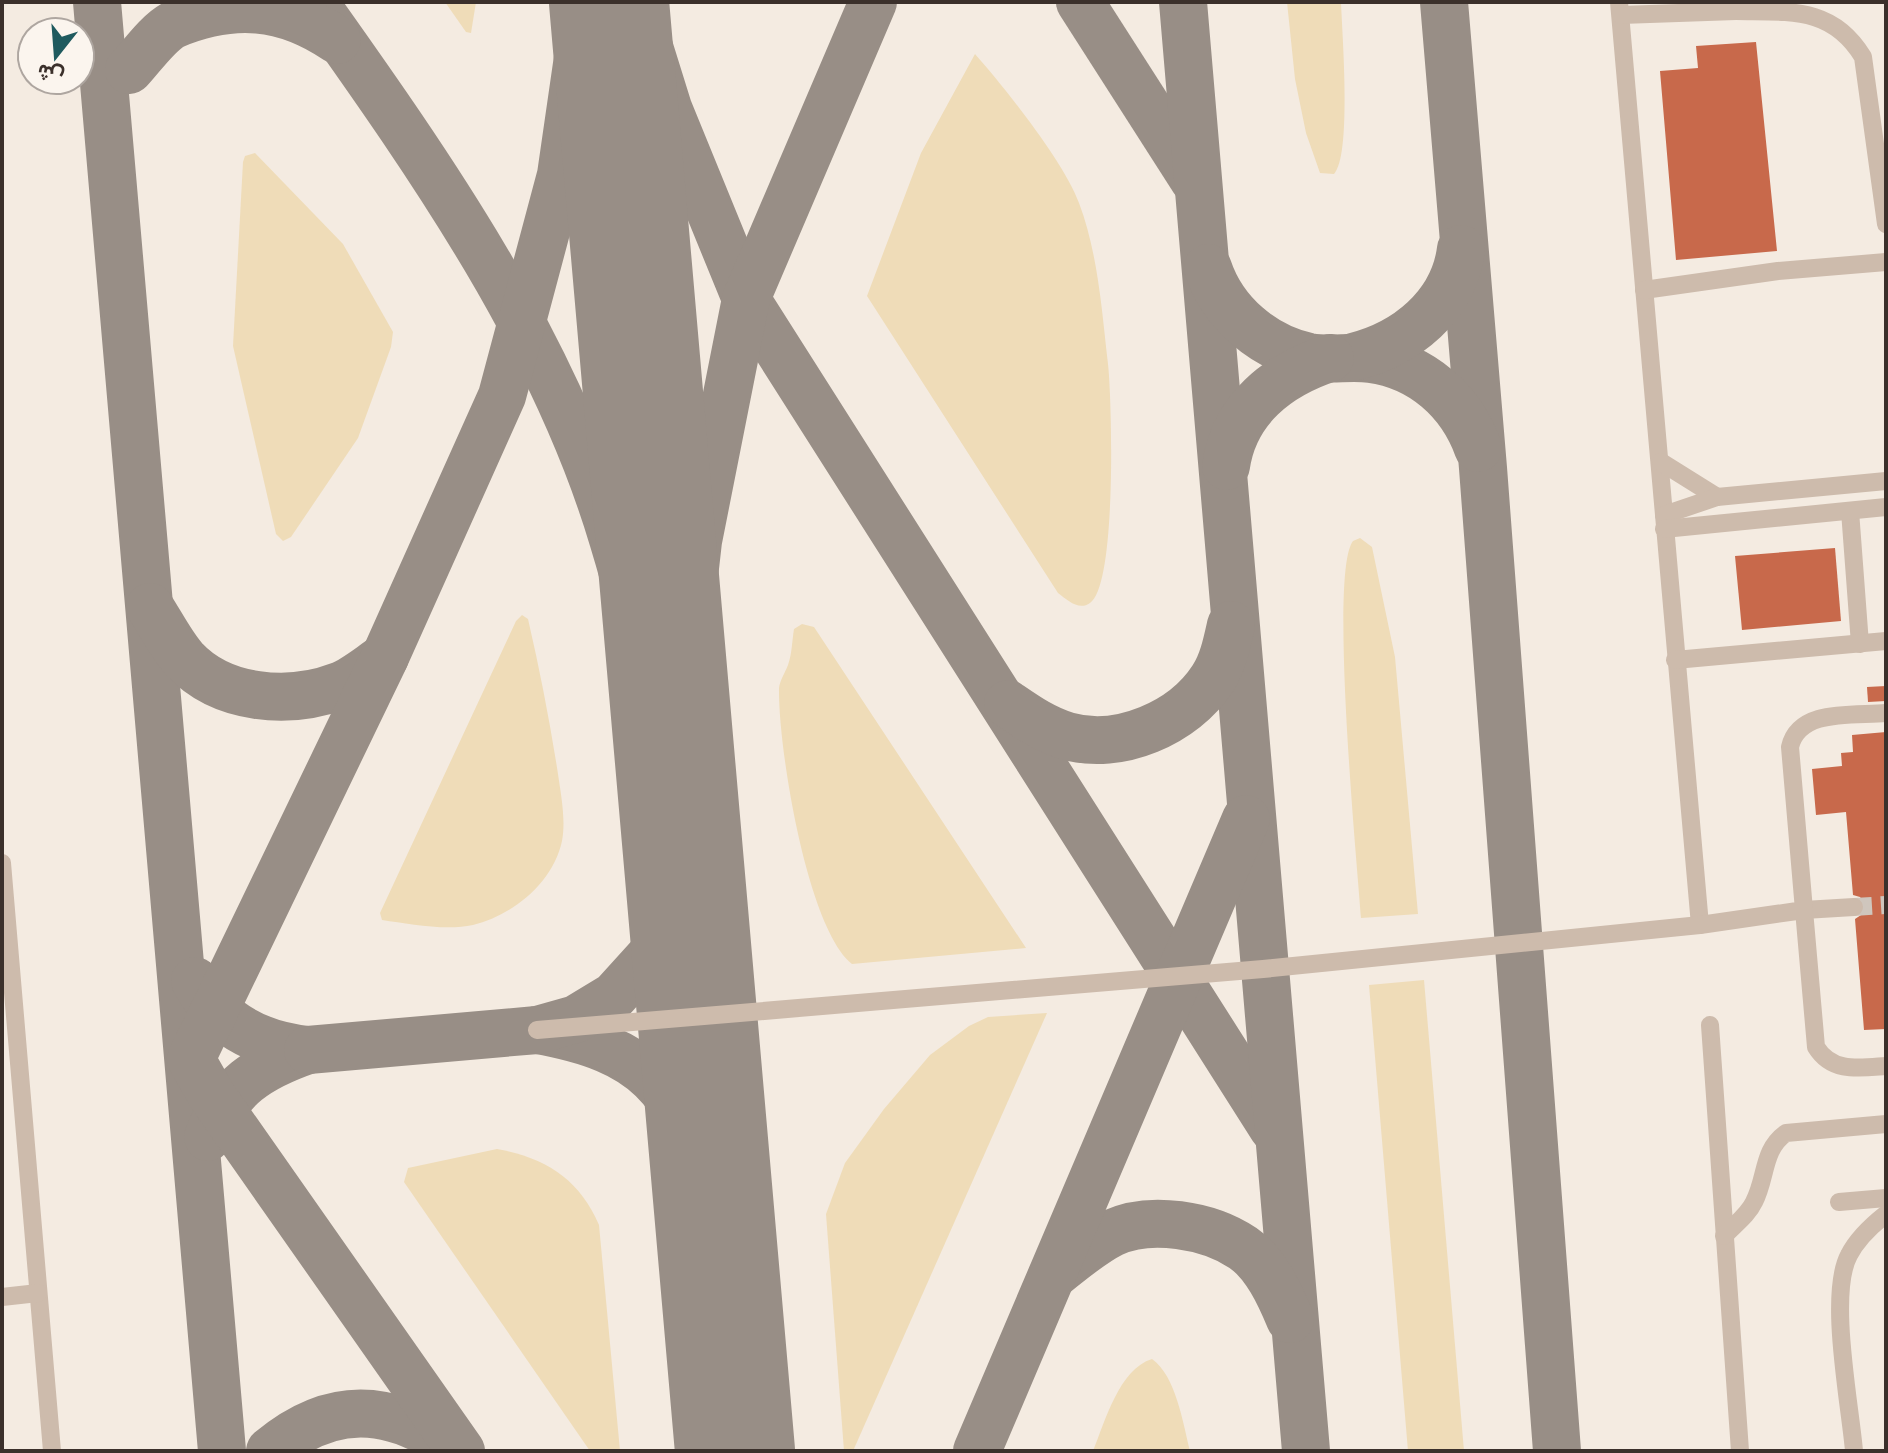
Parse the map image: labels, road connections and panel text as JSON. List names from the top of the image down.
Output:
{
  "north": "bottom"
}
